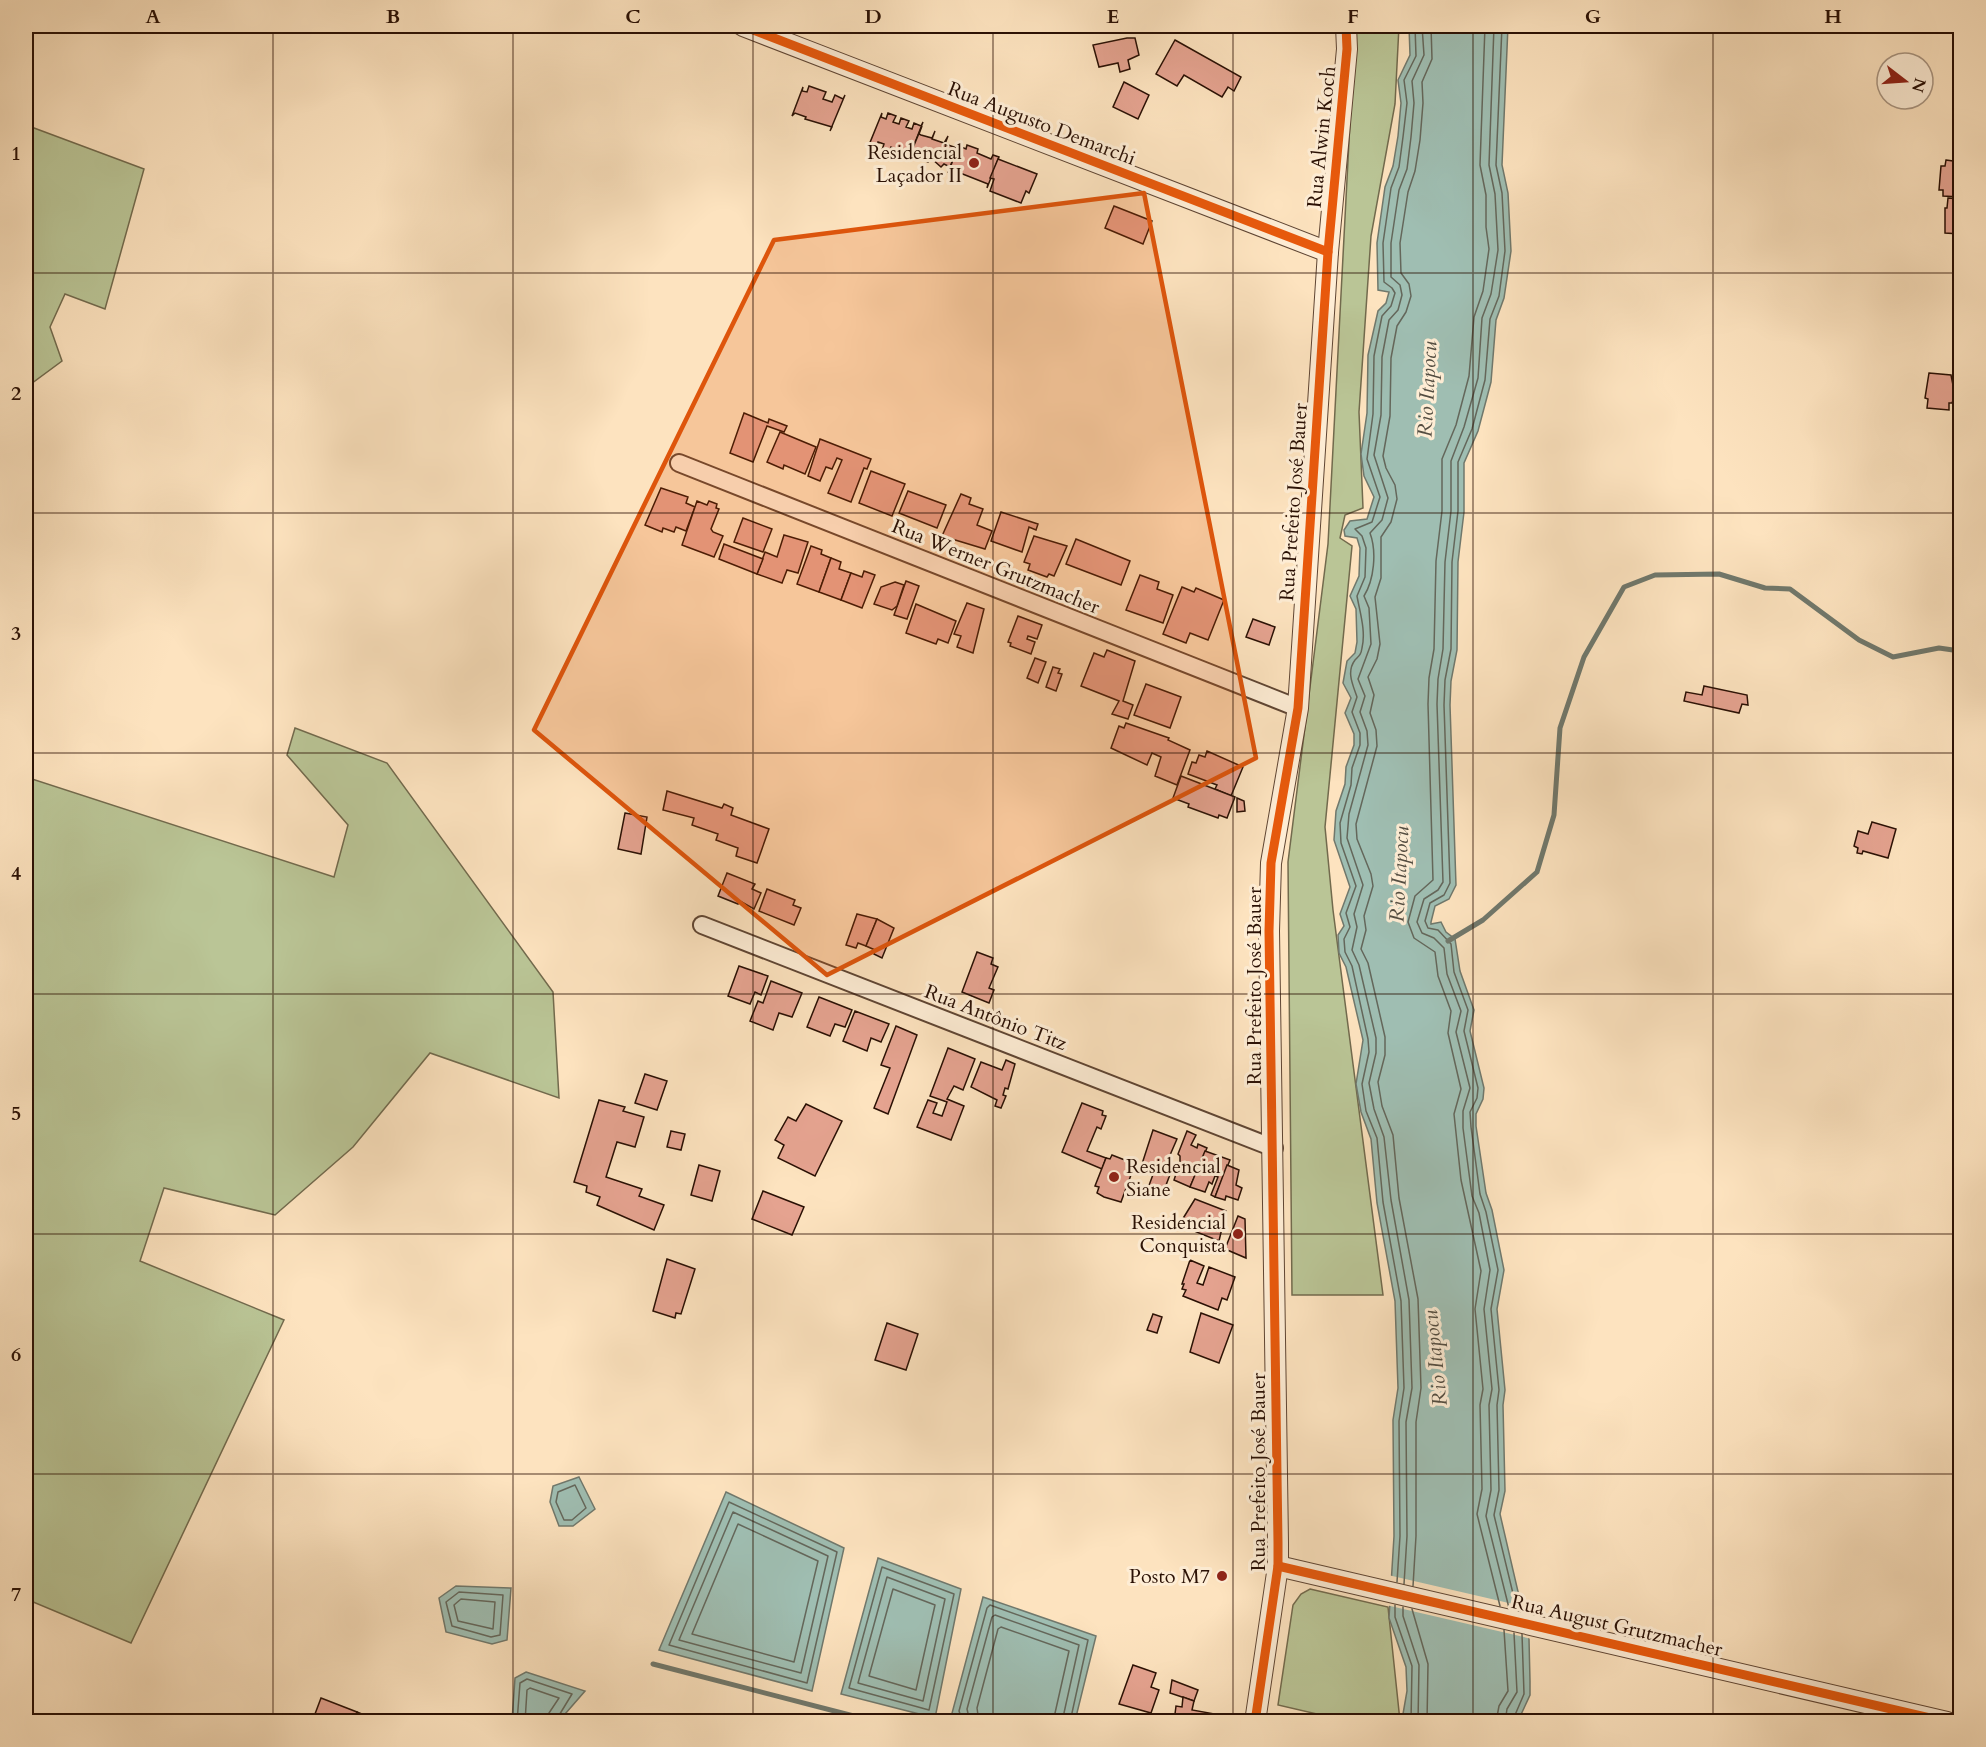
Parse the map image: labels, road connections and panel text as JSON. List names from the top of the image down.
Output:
{
  "streets": {
    "street": [
      "Rua Augusto Demarchi",
      "Rua Alwin Koch",
      "Rua Prefeito José Bauer",
      "Rua Werner Grutzmacher",
      "Rua Antônio Titz",
      "Rua August Grutzmacher"
    ]
  },
  "crossings": [
    ["Rua Augusto Demarchi", "Rua Alwin Koch"],
    ["Rua Augusto Demarchi", "Rua Prefeito José Bauer"],
    ["Rua Alwin Koch", "Rua Prefeito José Bauer"],
    ["Rua Prefeito José Bauer", "Rua Werner Grutzmacher"],
    ["Rua Prefeito José Bauer", "Rua Antônio Titz"],
    ["Rua Prefeito José Bauer", "Rua August Grutzmacher"]
  ],
  "water": ["Rio Itapocu"],
  "places": [
    "Residencial Laçador II",
    "Residencial Siane",
    "Residencial Conquista",
    "Posto M7"
  ],
  "north": "right",
  "grid": {
    "columns": [
      "A",
      "B",
      "C",
      "D",
      "E",
      "F",
      "G",
      "H"
    ],
    "rows": [
      "1",
      "2",
      "3",
      "4",
      "5",
      "6",
      "7"
    ]
  }
}
